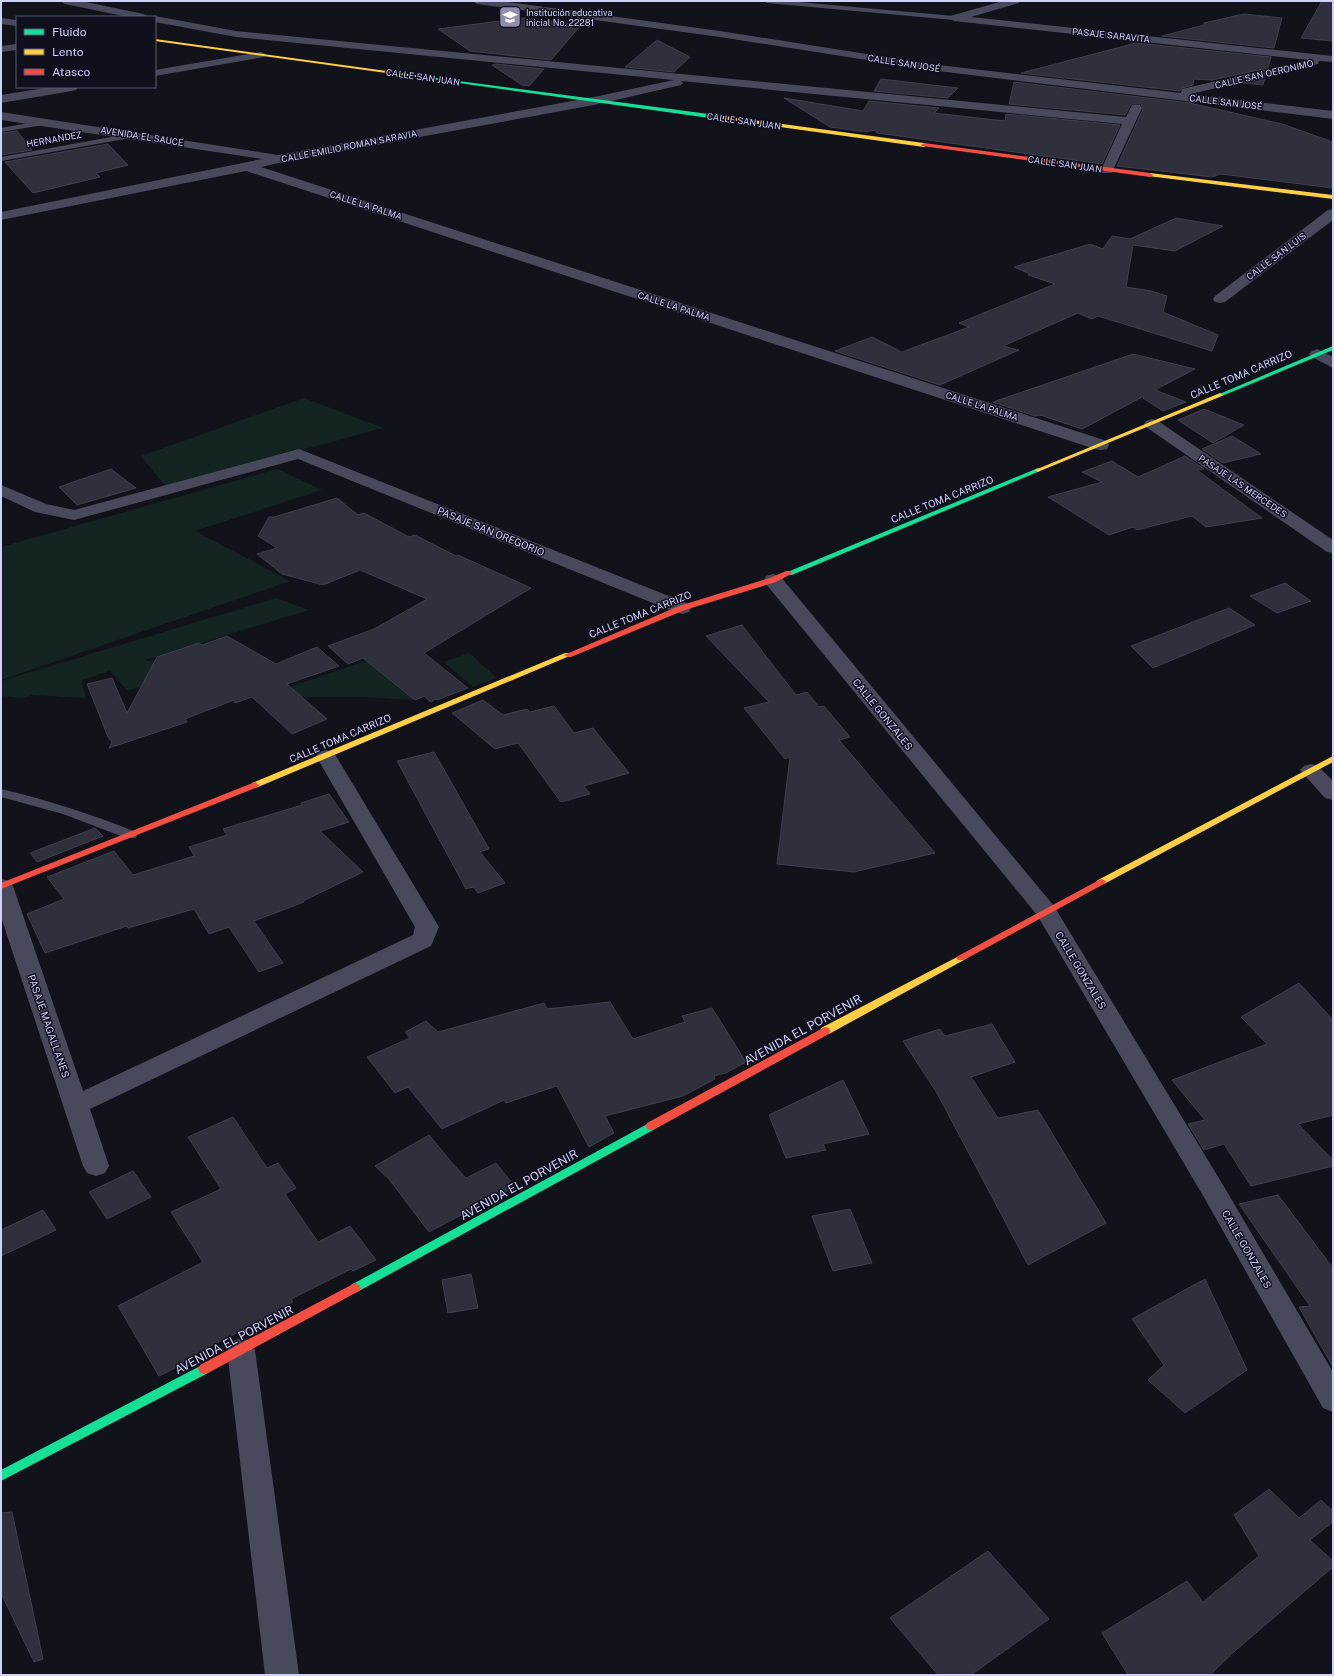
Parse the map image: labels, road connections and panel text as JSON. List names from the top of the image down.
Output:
{
  "streets": {
    "street": [
      "PASAJE SARAVITA",
      "CALLE SAN JOSÉ",
      "CALLE SAN OERONIMO",
      "CALLE SAN JUAN",
      "AVENIDA EL SAUCE",
      "CALLE EMILIO ROMAN SARAVIA",
      "CALLE LA PALMA",
      "CALLE SAN LUIS",
      "CALLE TOMA CARRIZO",
      "PASAJE LAS MERCEDES",
      "PASAJE SAN OREGORIO",
      "CALLE GONZALES",
      "PASAJE MAGALLANES",
      "AVENIDA EL PORVENIR"
    ],
    "lane": ["HERNANDEZ"]
  },
  "crossings": [
    ["PASAJE SARAVITA", "CALLE SAN OERONIMO"],
    ["CALLE SAN JOSÉ", "CALLE SAN OERONIMO"],
    ["CALLE SAN JUAN", "CALLE EMILIO ROMAN SARAVIA"],
    ["AVENIDA EL SAUCE", "HERNANDEZ"],
    ["AVENIDA EL SAUCE", "CALLE EMILIO ROMAN SARAVIA"],
    ["CALLE EMILIO ROMAN SARAVIA", "CALLE LA PALMA"],
    ["CALLE LA PALMA", "CALLE TOMA CARRIZO"],
    ["CALLE TOMA CARRIZO", "PASAJE LAS MERCEDES"],
    ["CALLE TOMA CARRIZO", "PASAJE SAN OREGORIO"],
    ["CALLE TOMA CARRIZO", "CALLE GONZALES"],
    ["CALLE TOMA CARRIZO", "PASAJE MAGALLANES"],
    ["CALLE GONZALES", "AVENIDA EL PORVENIR"]
  ],
  "places": {
    "school or university": ["Institución educativa inicial No. 22281"]
  },
  "legend": ["Fluido", "Lento", "Atasco"]
}
